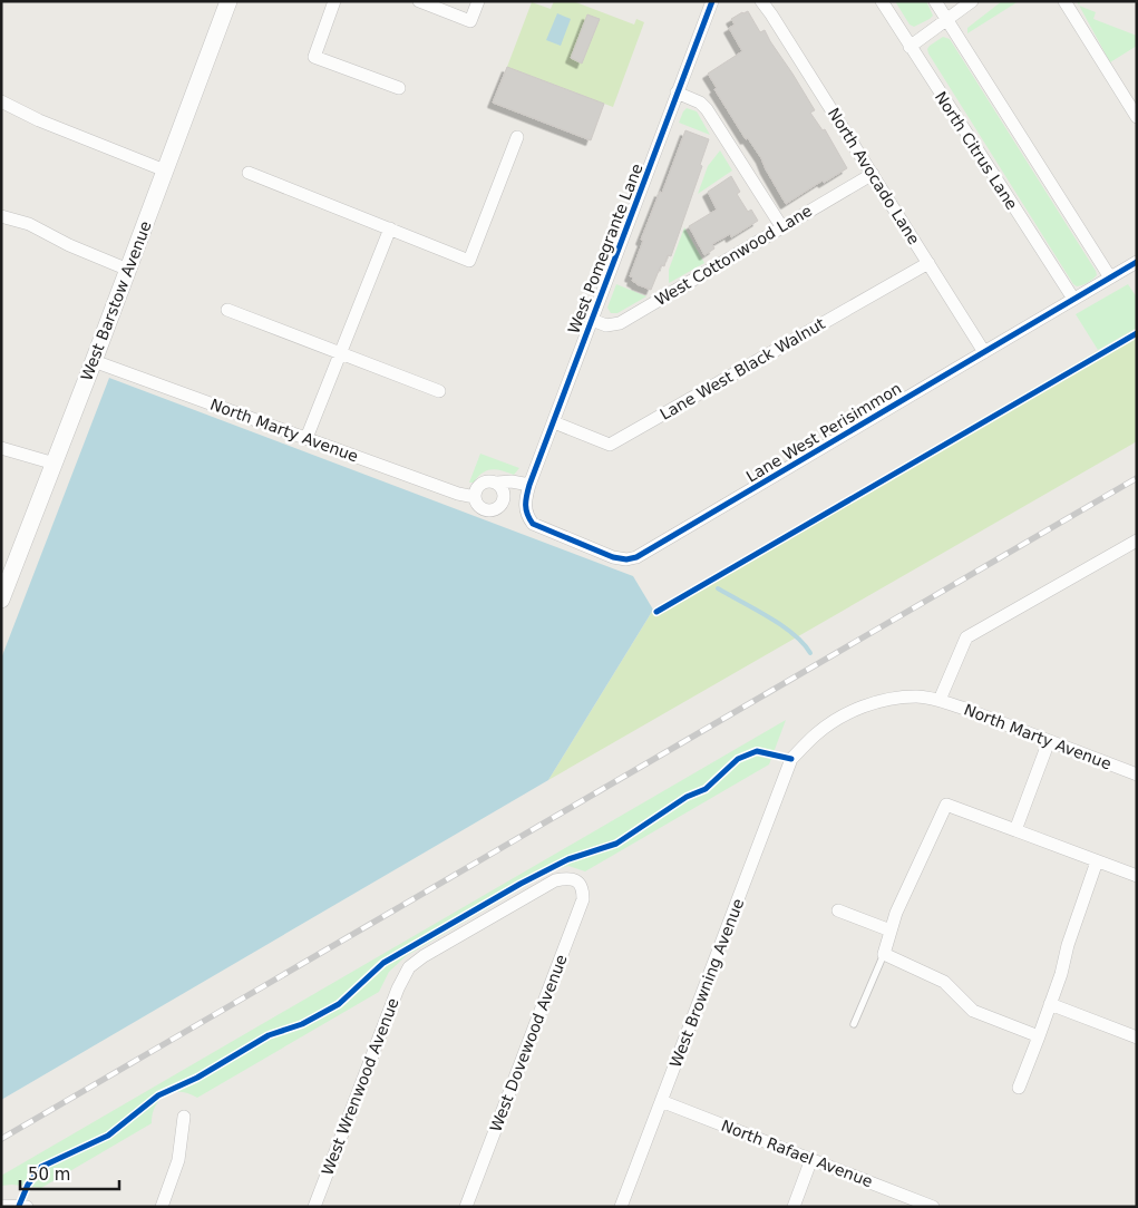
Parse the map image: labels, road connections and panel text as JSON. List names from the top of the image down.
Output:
{
  "streets": {
    "street": [
      "North Citrus Lane",
      "North Avocado Lane",
      "West Pomegrante Lane",
      "West Cottonwood Lane",
      "West Barstow Avenue",
      "Lane West Black Walnut",
      "North Marty Avenue",
      "Lane West Perisimmon",
      "West Browning Avenue",
      "West Dovewood Avenue",
      "West Wrenwood Avenue",
      "North Rafael Avenue"
    ]
  },
  "crossings": [
    ["North Citrus Lane", "Lane West Perisimmon"],
    ["North Avocado Lane", "West Cottonwood Lane"],
    ["North Avocado Lane", "Lane West Black Walnut"],
    ["North Avocado Lane", "Lane West Perisimmon"],
    ["West Pomegrante Lane", "West Cottonwood Lane"],
    ["West Pomegrante Lane", "Lane West Black Walnut"],
    ["West Pomegrante Lane", "North Marty Avenue"],
    ["West Pomegrante Lane", "Lane West Perisimmon"],
    ["West Barstow Avenue", "North Marty Avenue"],
    ["North Marty Avenue", "Lane West Perisimmon"],
    ["North Marty Avenue", "West Browning Avenue"],
    ["West Browning Avenue", "North Rafael Avenue"],
    ["West Dovewood Avenue", "West Wrenwood Avenue"]
  ],
  "scale_bar": "50 m"
}
